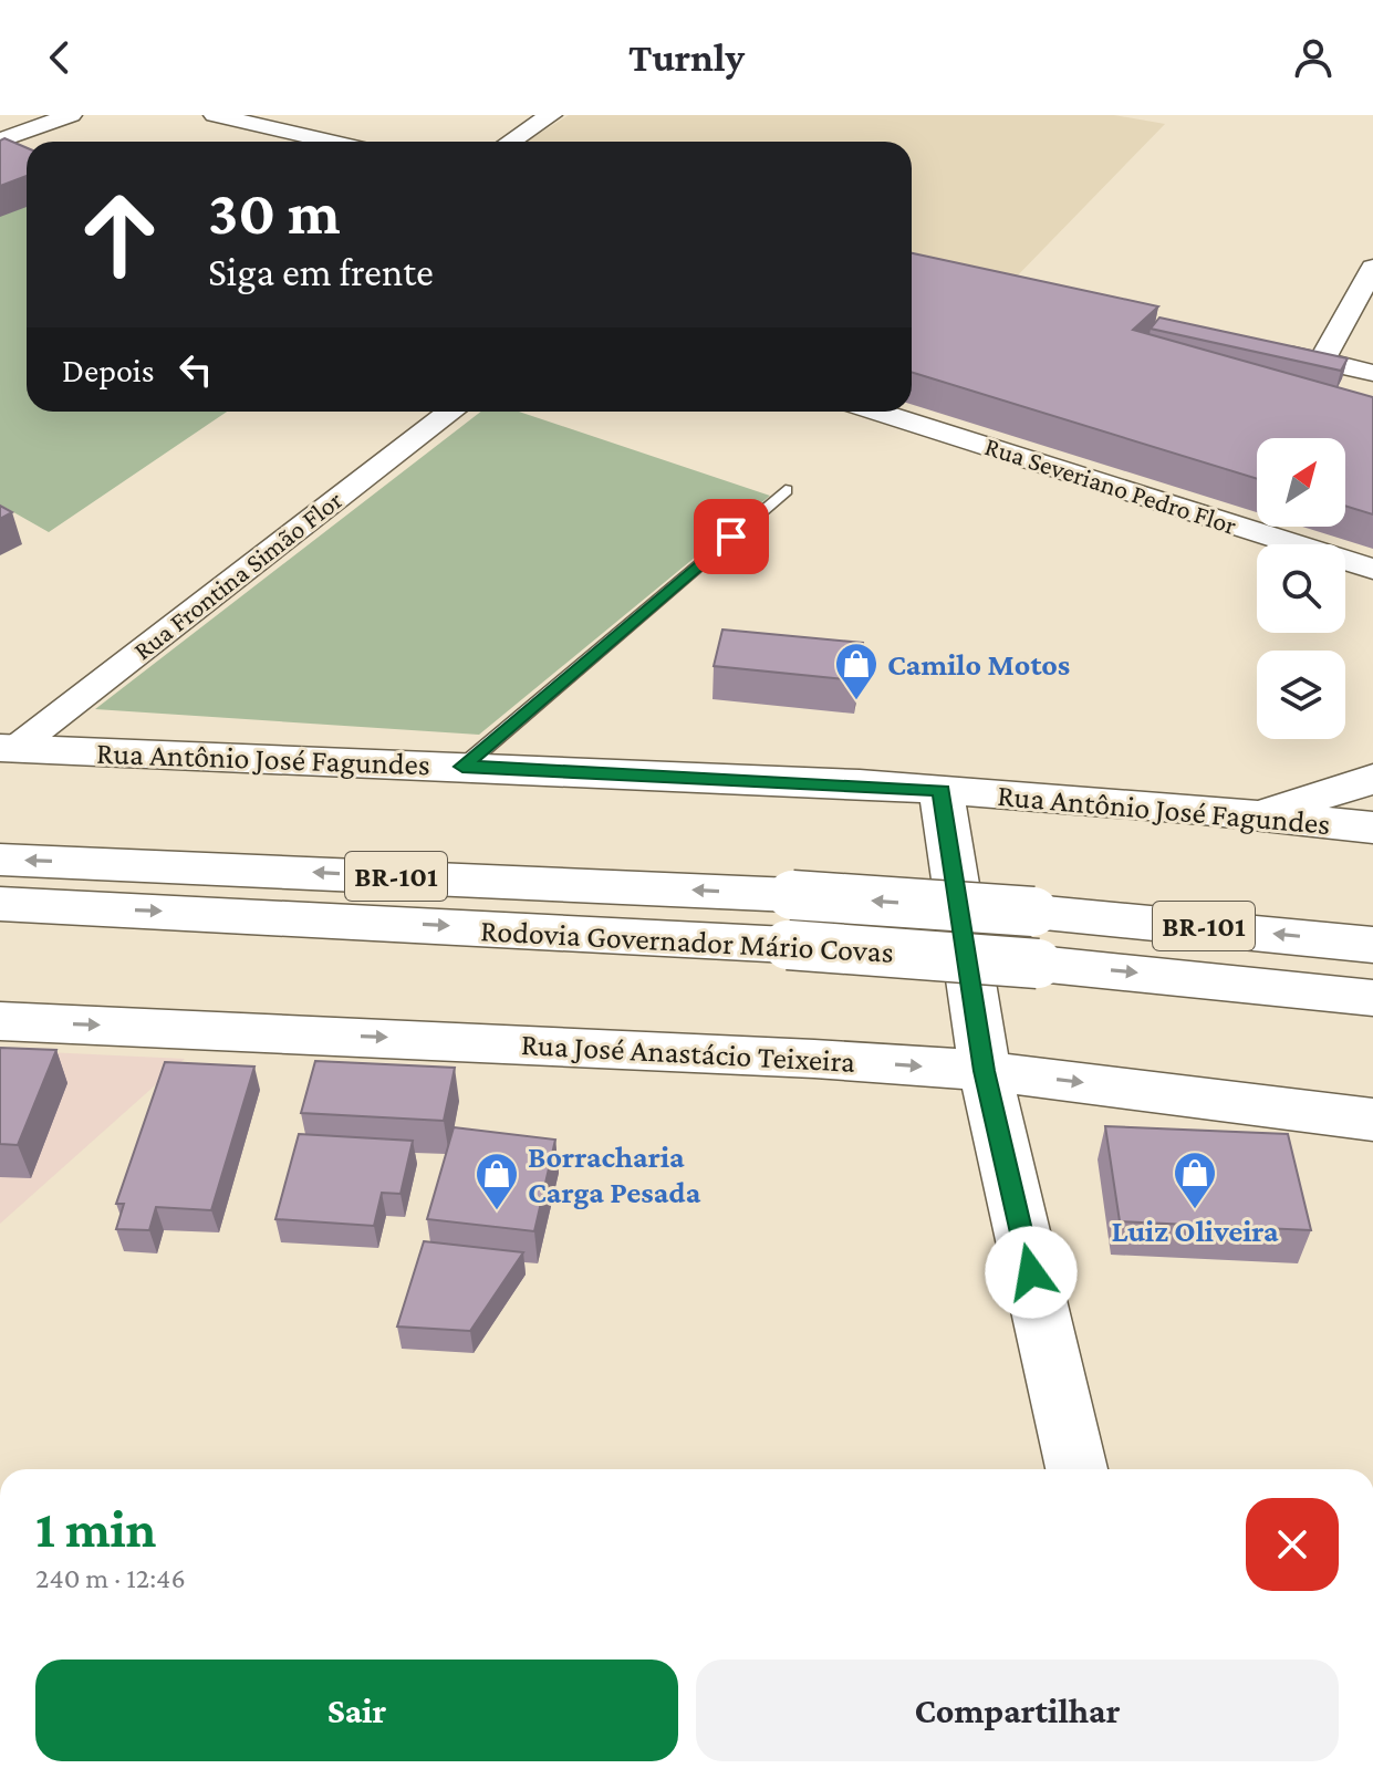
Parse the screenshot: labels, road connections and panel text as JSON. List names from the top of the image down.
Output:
{
  "streets": {
    "main road": [
      "Rua Antônio José Fagundes",
      "BR-101",
      "Rodovia Governador Mário Covas",
      "Rua José Anastácio Teixeira"
    ],
    "street": ["Rua Severiano Pedro Flor", "Rua Frontina Simão Flor"]
  },
  "crossings": [
    ["Rua Frontina Simão Flor", "Rua Antônio José Fagundes"]
  ],
  "one_way": ["Rua José Anastácio Teixeira"],
  "places": {
    "shop": ["Camilo Motos", "Luiz Oliveira", "Borracharia Carga Pesada"]
  },
  "north": "top right",
  "page": {
    "header": "Turnly",
    "turn": ["30 m", "Siga em frente"],
    "then": "Depois",
    "heading": ["1 min", "240 m · 12:46"],
    "buttons": ["Sair", "Compartilhar"]
  }
}
